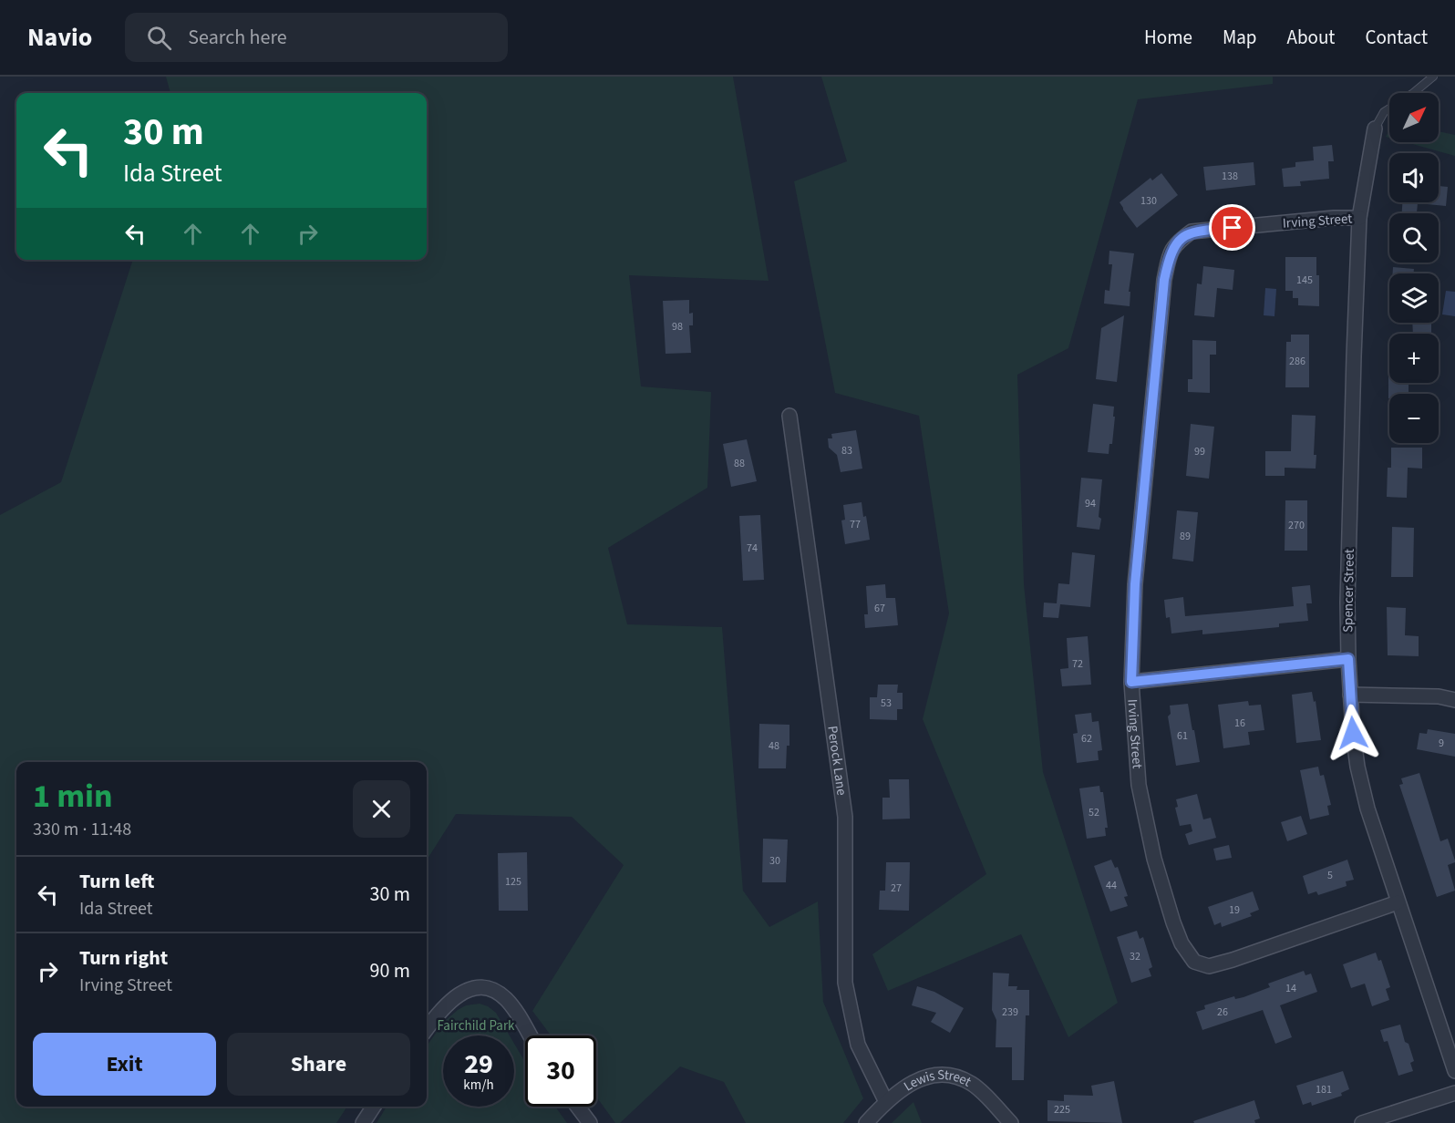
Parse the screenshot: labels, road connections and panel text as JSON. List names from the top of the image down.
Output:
{
  "streets": {
    "street": [
      "Irving Street",
      "Spencer Street",
      "Perock Lane",
      "Lewis Street"
    ]
  },
  "crossings": [
    ["Irving Street", "Spencer Street"],
    ["Perock Lane", "Lewis Street"]
  ],
  "parks": ["Fairchild Park"],
  "house_numbers": [
    "138",
    "130",
    "145",
    "98",
    "286",
    "83",
    "99",
    "88",
    "94",
    "77",
    "270",
    "89",
    "74",
    "67",
    "72",
    "53",
    "16",
    "61",
    "62",
    "9",
    "48",
    "52",
    "30",
    "5",
    "125",
    "44",
    "27",
    "19",
    "32",
    "14",
    "239",
    "26",
    "181",
    "225"
  ],
  "north": "top right",
  "page": {
    "header": "Navio",
    "search": "Search here",
    "nav": [
      "Home",
      "Map",
      "About",
      "Contact"
    ],
    "map_buttons": ["+", "−"],
    "turn": ["30 m", "Ida Street"],
    "heading": ["1 min", "330 m · 11:48"],
    "list": [
      {
        "name": "Turn left",
        "note": "Ida Street",
        "value": "30 m"
      },
      {
        "name": "Turn right",
        "note": "Irving Street",
        "value": "90 m"
      }
    ],
    "buttons": ["Exit", "Share"],
    "speed": "29 km/h",
    "limit": "30"
  }
}
